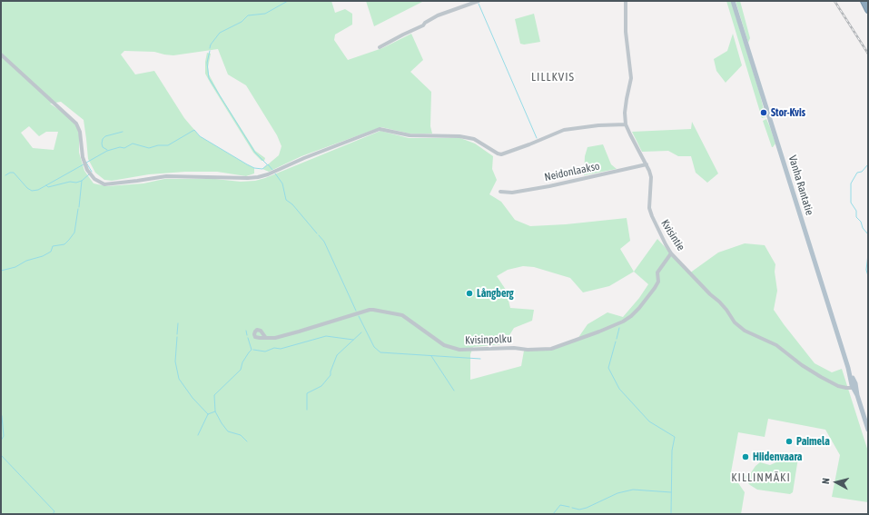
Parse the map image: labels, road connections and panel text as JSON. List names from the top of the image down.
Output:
{
  "streets": {
    "main road": ["Vanha Rantatie"],
    "street": ["Neidonlaakso", "Kvisintie", "Kvisinpolku"]
  },
  "crossings": [
    ["Neidonlaakso", "Kvisintie"],
    ["Vanha Rantatie", "Kvisintie"],
    ["Kvisintie", "Kvisinpolku"]
  ],
  "districts": ["LILLKVIS", "KILLINMÄKI"],
  "places": [
    "Stor-Kvis",
    "Långberg",
    "Paimela",
    "Hiidenvaara"
  ],
  "north": "left"
}
